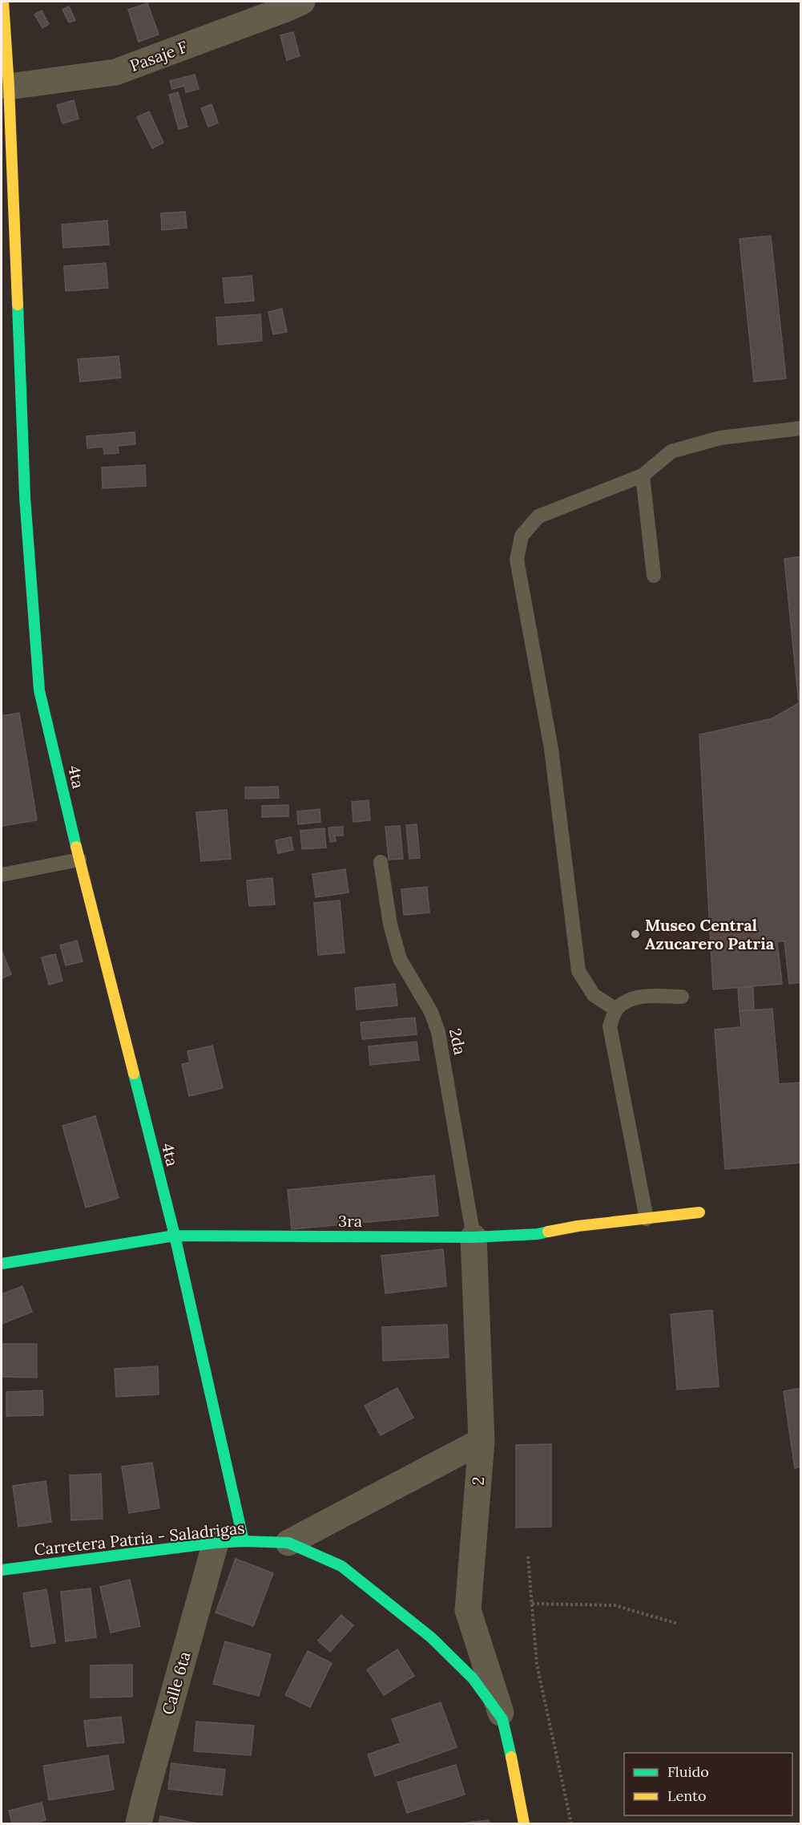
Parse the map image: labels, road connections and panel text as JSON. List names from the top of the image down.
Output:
{
  "streets": {
    "street": [
      "Pasaje F",
      "4ta",
      "3ra",
      "2",
      "Carretera Patria - Saladrigas",
      "Calle 6ta"
    ],
    "lane": ["2da"]
  },
  "crossings": [
    ["Pasaje F", "4ta"],
    ["4ta", "3ra"],
    ["4ta", "Carretera Patria - Saladrigas"],
    ["2da", "3ra"],
    ["2da", "2"],
    ["3ra", "2"],
    ["2", "Carretera Patria - Saladrigas"],
    ["Carretera Patria - Saladrigas", "Calle 6ta"]
  ],
  "places": ["Museo Central Azucarero Patria"],
  "legend": ["Fluido", "Lento"]
}
